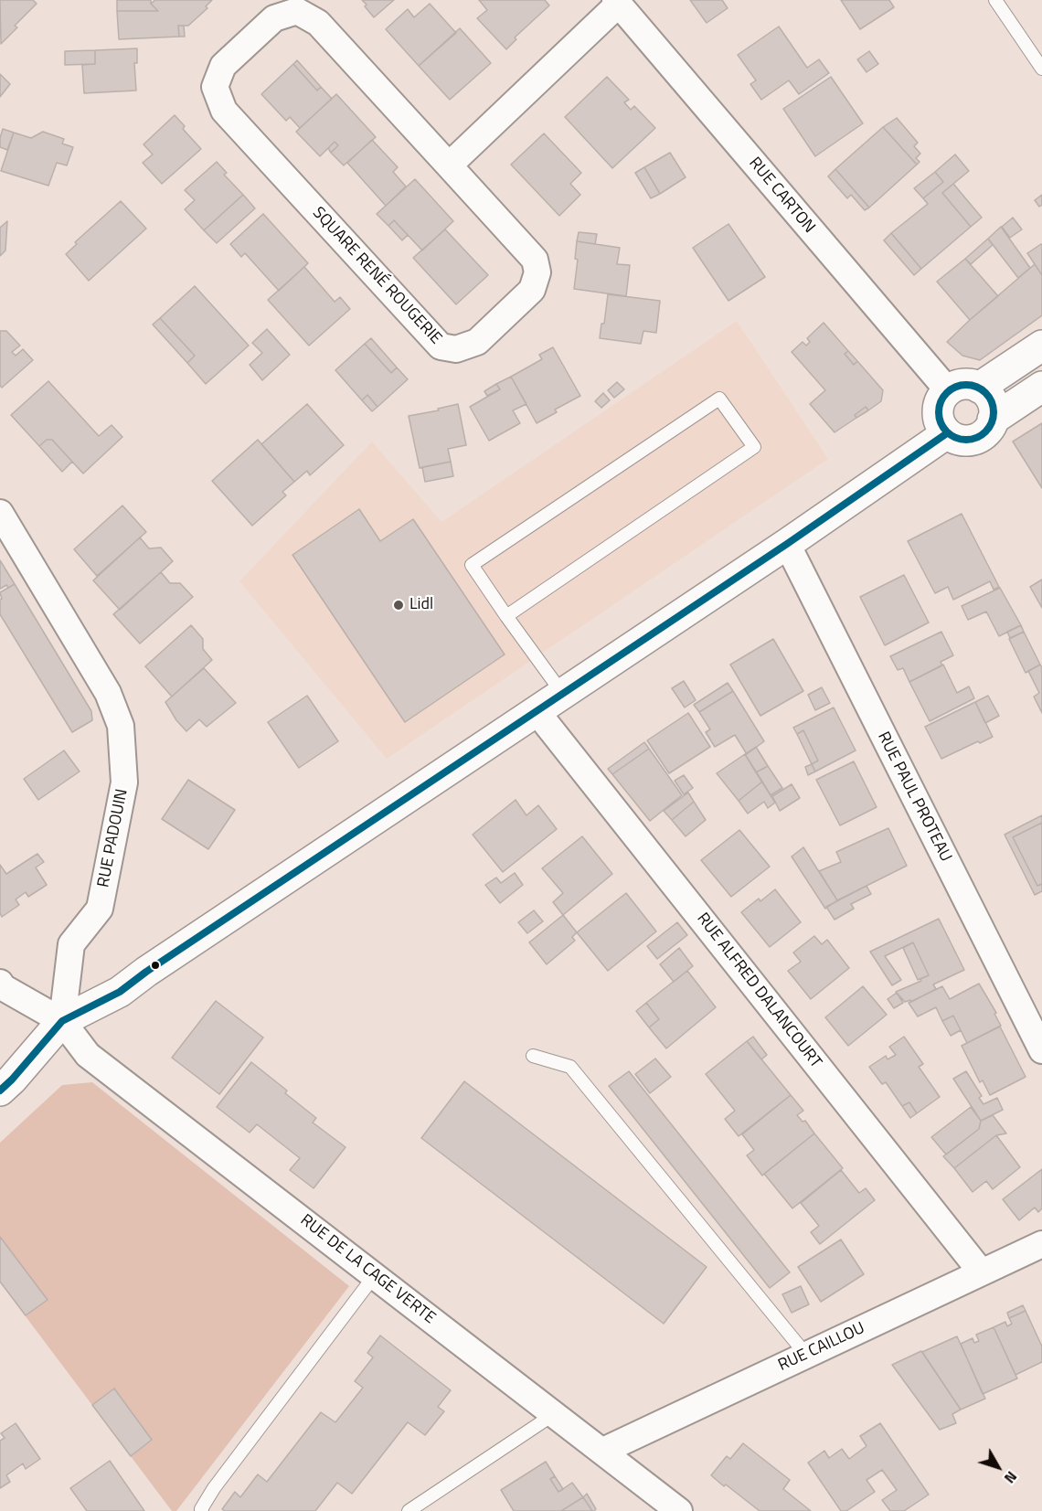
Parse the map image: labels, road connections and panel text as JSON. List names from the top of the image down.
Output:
{
  "streets": {
    "street": [
      "RUE CARTON",
      "SQUARE RENÉ ROUGERIE",
      "RUE PAUL PROTEAU",
      "RUE PADOUIN",
      "RUE ALFRED DALANCOURT",
      "RUE DE LA CAGE VERTE",
      "RUE CAILLOU"
    ]
  },
  "crossings": [
    ["RUE PADOUIN", "RUE DE LA CAGE VERTE"],
    ["RUE ALFRED DALANCOURT", "RUE CAILLOU"],
    ["RUE DE LA CAGE VERTE", "RUE CAILLOU"]
  ],
  "places": ["Lidl"],
  "north": "bottom right"
}
